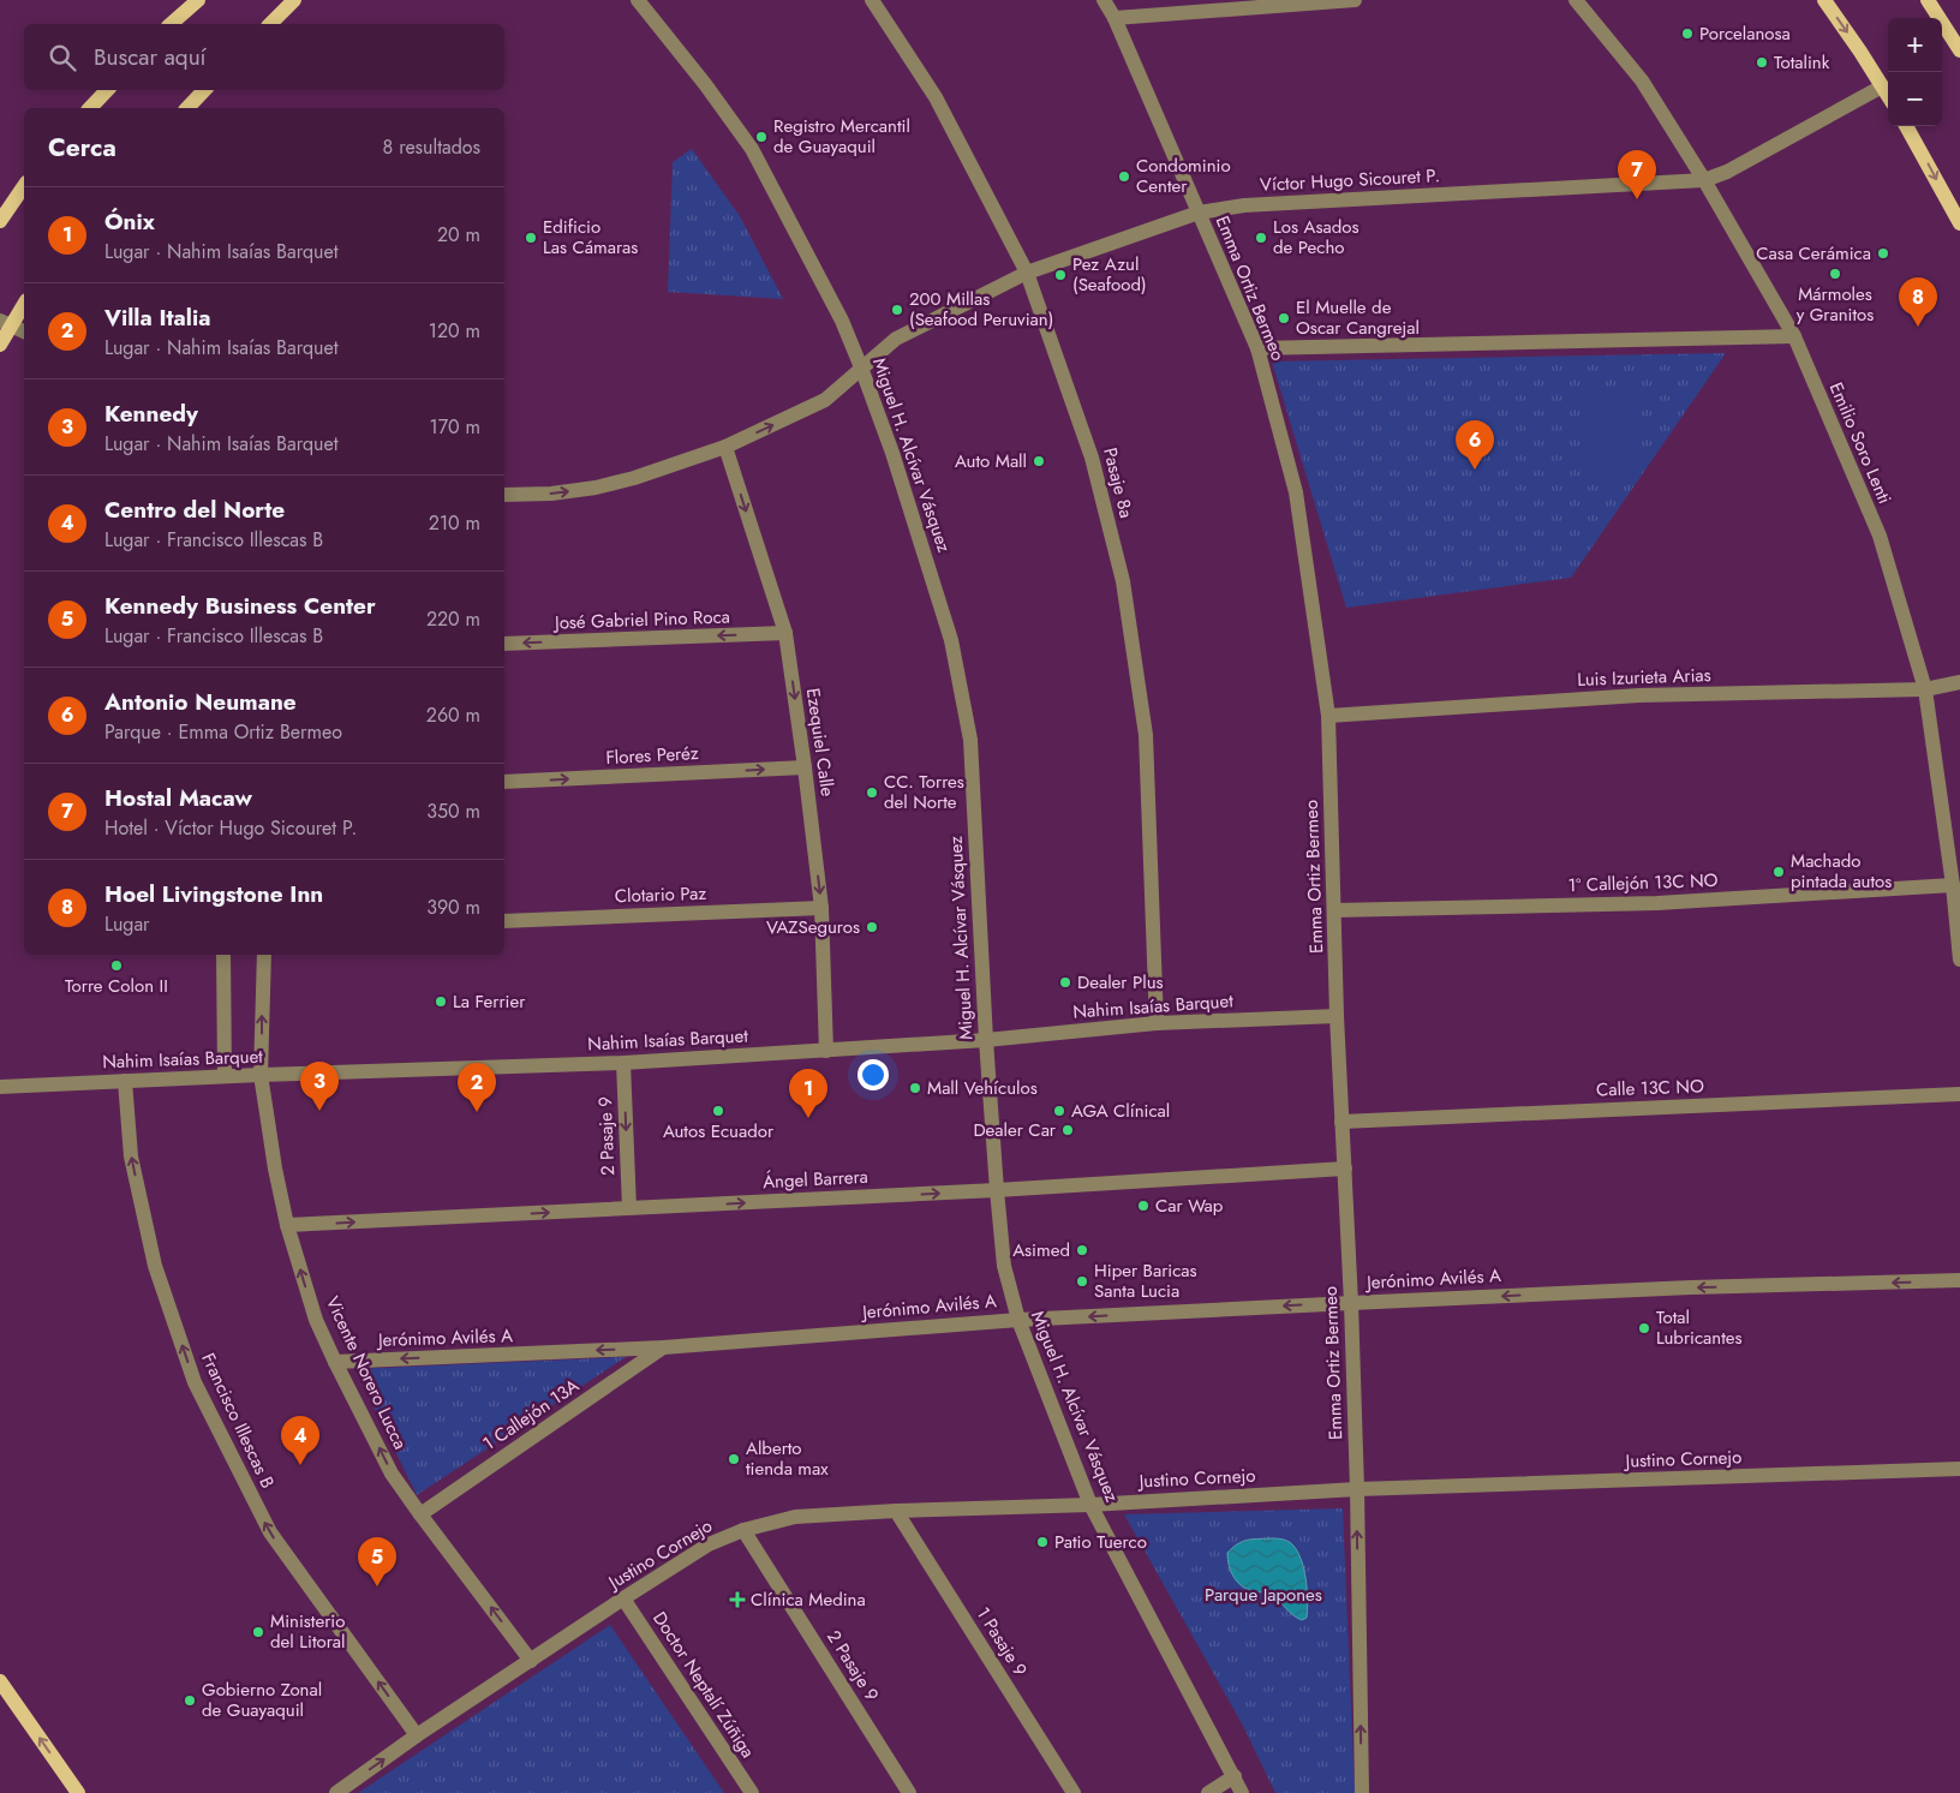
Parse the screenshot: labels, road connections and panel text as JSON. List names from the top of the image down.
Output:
{
  "streets": {
    "street": [
      "Víctor Hugo Sicouret P.",
      "Emma Ortiz Bermeo",
      "Emilio Soro Lenti",
      "Miguel H. Alcívar Vásquez",
      "Pasaje 8a",
      "José Gabriel Pino Roca",
      "Luis Izurieta Arias",
      "Ezequiel Calle",
      "Flores Peréz",
      "1º Callejón 13C NO",
      "Clotario Paz",
      "Nahim Isaías Barquet",
      "Calle 13C NO",
      "2 Pasaje 9",
      "Ángel Barrera",
      "Jerónimo Avilés A",
      "Vicente Norero Lucca",
      "1 Callejón 13A",
      "Francisco Illescas B",
      "Justino Cornejo",
      "1 Pasaje 9",
      "Doctor Neptalí Zúñiga"
    ]
  },
  "crossings": [
    ["Víctor Hugo Sicouret P.", "Emma Ortiz Bermeo"],
    ["Víctor Hugo Sicouret P.", "Emilio Soro Lenti"],
    ["Víctor Hugo Sicouret P.", "Miguel H. Alcívar Vásquez"],
    ["Víctor Hugo Sicouret P.", "Pasaje 8a"],
    ["Víctor Hugo Sicouret P.", "Ezequiel Calle"],
    ["Emma Ortiz Bermeo", "Luis Izurieta Arias"],
    ["Emma Ortiz Bermeo", "1º Callejón 13C NO"],
    ["Emma Ortiz Bermeo", "Nahim Isaías Barquet"],
    ["Emma Ortiz Bermeo", "Calle 13C NO"],
    ["Emma Ortiz Bermeo", "Ángel Barrera"],
    ["Emma Ortiz Bermeo", "Jerónimo Avilés A"],
    ["Emma Ortiz Bermeo", "Justino Cornejo"],
    ["Emilio Soro Lenti", "Luis Izurieta Arias"],
    ["Emilio Soro Lenti", "1º Callejón 13C NO"],
    ["Miguel H. Alcívar Vásquez", "Nahim Isaías Barquet"],
    ["Miguel H. Alcívar Vásquez", "Ángel Barrera"],
    ["Miguel H. Alcívar Vásquez", "Jerónimo Avilés A"],
    ["Miguel H. Alcívar Vásquez", "Justino Cornejo"],
    ["Pasaje 8a", "Nahim Isaías Barquet"],
    ["José Gabriel Pino Roca", "Ezequiel Calle"],
    ["Ezequiel Calle", "Flores Peréz"],
    ["Ezequiel Calle", "Clotario Paz"],
    ["Ezequiel Calle", "Nahim Isaías Barquet"],
    ["Nahim Isaías Barquet", "2 Pasaje 9"],
    ["Nahim Isaías Barquet", "Vicente Norero Lucca"],
    ["Nahim Isaías Barquet", "Francisco Illescas B"],
    ["2 Pasaje 9", "Ángel Barrera"],
    ["2 Pasaje 9", "Justino Cornejo"],
    ["Ángel Barrera", "Vicente Norero Lucca"],
    ["Jerónimo Avilés A", "Vicente Norero Lucca"],
    ["Jerónimo Avilés A", "1 Callejón 13A"],
    ["Vicente Norero Lucca", "1 Callejón 13A"],
    ["Vicente Norero Lucca", "Justino Cornejo"],
    ["Francisco Illescas B", "Justino Cornejo"],
    ["Justino Cornejo", "1 Pasaje 9"],
    ["Justino Cornejo", "Doctor Neptalí Zúñiga"]
  ],
  "one_way": [
    "José Gabriel Pino Roca",
    "Ezequiel Calle",
    "Flores Peréz",
    "Ángel Barrera",
    "Jerónimo Avilés A",
    "Vicente Norero Lucca",
    "Francisco Illescas B"
  ],
  "parks": ["Parque Japones"],
  "places": {
    "other": [
      "Porcelanosa",
      "Totalink",
      "Registro Mercantil de Guayaquil",
      "Condominio Center",
      "Edificio Las Cámaras",
      "Los Asados de Pecho",
      "Casa Cerámica",
      "Mármoles y Granitos",
      "Pez Azul (Seafood)",
      "200 Millas (Seafood Peruvian)",
      "El Muelle de Oscar Cangrejal",
      "Auto Mall",
      "CC. Torres del Norte",
      "Machado pintada autos",
      "VAZSeguros",
      "Torre Colon II",
      "Dealer Plus",
      "La Ferrier",
      "Mall Vehículos",
      "Autos Ecuador",
      "AGA Clínical",
      "Dealer Car",
      "Car Wap",
      "Asimed",
      "Hiper Baricas Santa Lucia",
      "Total Lubricantes",
      "Alberto tienda max",
      "Patio Tuerco",
      "Ministerio del Litoral",
      "Gobierno Zonal de Guayaquil"
    ],
    "health": ["Clínica Medina"]
  },
  "page": {
    "map_buttons": ["+", "−"],
    "search": "Buscar aquí",
    "heading": ["Cerca", "8 resultados"],
    "pins": [
      "7",
      "8",
      "6",
      "3",
      "2",
      "1",
      "4",
      "5"
    ],
    "list": [
      {
        "mark": "1",
        "name": "Ónix",
        "note": "Lugar · Nahim Isaías Barquet",
        "value": "20 m"
      },
      {
        "mark": "2",
        "name": "Villa Italia",
        "note": "Lugar · Nahim Isaías Barquet",
        "value": "120 m"
      },
      {
        "mark": "3",
        "name": "Kennedy",
        "note": "Lugar · Nahim Isaías Barquet",
        "value": "170 m"
      },
      {
        "mark": "4",
        "name": "Centro del Norte",
        "note": "Lugar · Francisco Illescas B",
        "value": "210 m"
      },
      {
        "mark": "5",
        "name": "Kennedy Business Center",
        "note": "Lugar · Francisco Illescas B",
        "value": "220 m"
      },
      {
        "mark": "6",
        "name": "Antonio Neumane",
        "note": "Parque · Emma Ortiz Bermeo",
        "value": "260 m"
      },
      {
        "mark": "7",
        "name": "Hostal Macaw",
        "note": "Hotel · Víctor Hugo Sicouret P.",
        "value": "350 m"
      },
      {
        "mark": "8",
        "name": "Hoel Livingstone Inn",
        "note": "Lugar",
        "value": "390 m"
      }
    ]
  }
}
